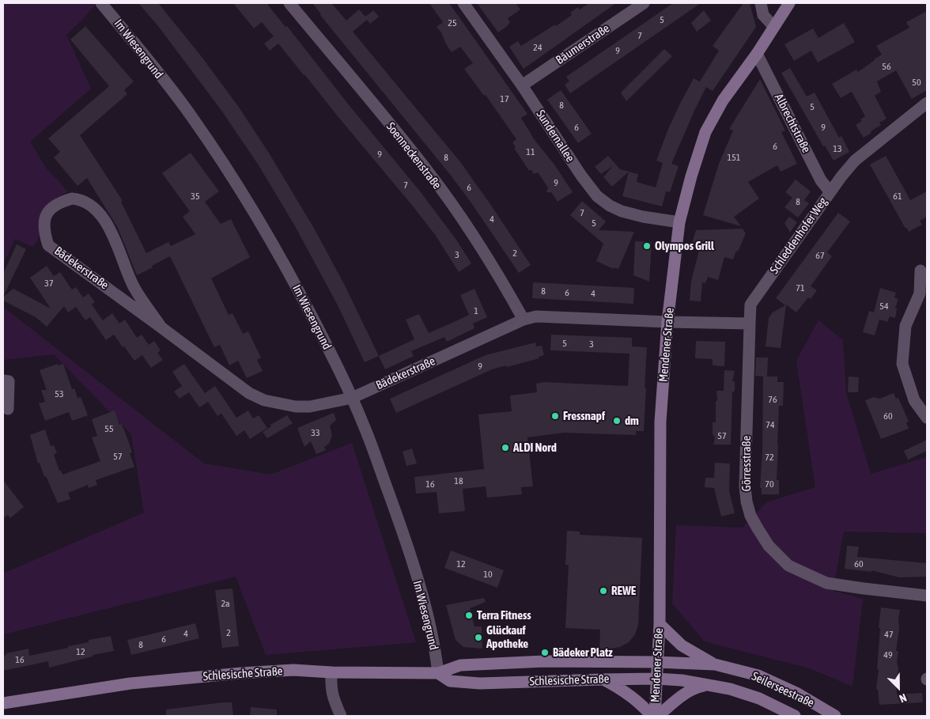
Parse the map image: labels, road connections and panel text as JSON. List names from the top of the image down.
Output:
{
  "streets": {
    "main road": ["Mendener Straße", "Schlesische Straße", "Seilerseestraße"],
    "street": [
      "Bäumerstraße",
      "Im Wiesengrund",
      "Albrechtstraße",
      "Sundernallee",
      "Soenneckenstraße",
      "Schleddenhofer Weg",
      "Bädekerstraße",
      "Görresstraße"
    ]
  },
  "crossings": [
    ["Bäumerstraße", "Sundernallee"],
    ["Im Wiesengrund", "Bädekerstraße"],
    ["Im Wiesengrund", "Schlesische Straße"],
    ["Albrechtstraße", "Schleddenhofer Weg"],
    ["Albrechtstraße", "Mendener Straße"],
    ["Sundernallee", "Mendener Straße"],
    ["Soenneckenstraße", "Bädekerstraße"],
    ["Schleddenhofer Weg", "Görresstraße"],
    ["Bädekerstraße", "Mendener Straße"],
    ["Mendener Straße", "Schlesische Straße"],
    ["Mendener Straße", "Seilerseestraße"],
    ["Schlesische Straße", "Seilerseestraße"]
  ],
  "places": [
    "Olympos Grill",
    "Fressnapf",
    "dm",
    "ALDI Nord",
    "REWE",
    "Terra Fitness",
    "Glückauf Apotheke",
    "Bädeker Platz"
  ],
  "house_numbers": [
    "5",
    "25",
    "7",
    "24",
    "9",
    "56",
    "50",
    "17",
    "8",
    "5",
    "6",
    "9",
    "6",
    "13",
    "11",
    "9",
    "8",
    "151",
    "9",
    "7",
    "6",
    "35",
    "61",
    "8",
    "7",
    "4",
    "5",
    "2",
    "3",
    "67",
    "37",
    "71",
    "8",
    "6",
    "4",
    "54",
    "1",
    "5",
    "3",
    "9",
    "53",
    "76",
    "60",
    "74",
    "55",
    "33",
    "57",
    "57",
    "72",
    "18",
    "16",
    "70",
    "12",
    "60",
    "10",
    "2a",
    "2",
    "4",
    "47",
    "6",
    "8",
    "12",
    "49",
    "16"
  ],
  "north": "bottom right"
}
